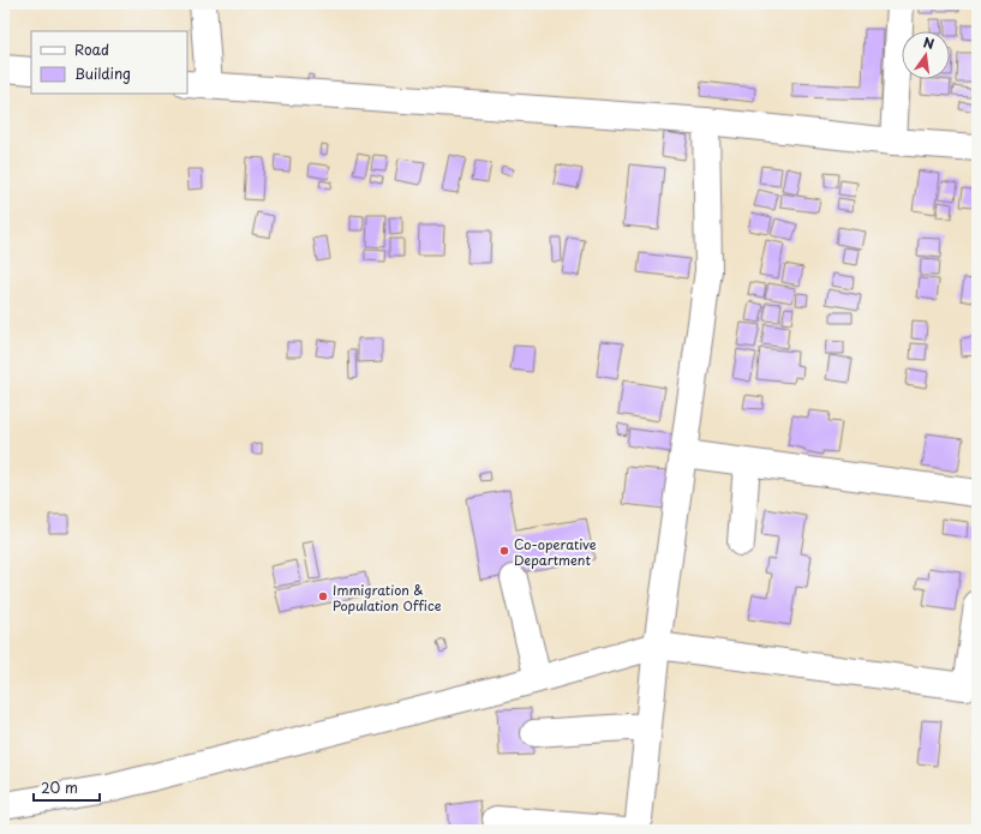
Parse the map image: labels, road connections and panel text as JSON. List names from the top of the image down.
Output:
{
  "places": ["Co-operative Department", "Immigration & Population Office"],
  "legend": ["Road", "Building"],
  "scale_bar": "20 m",
  "north": "top"
}
